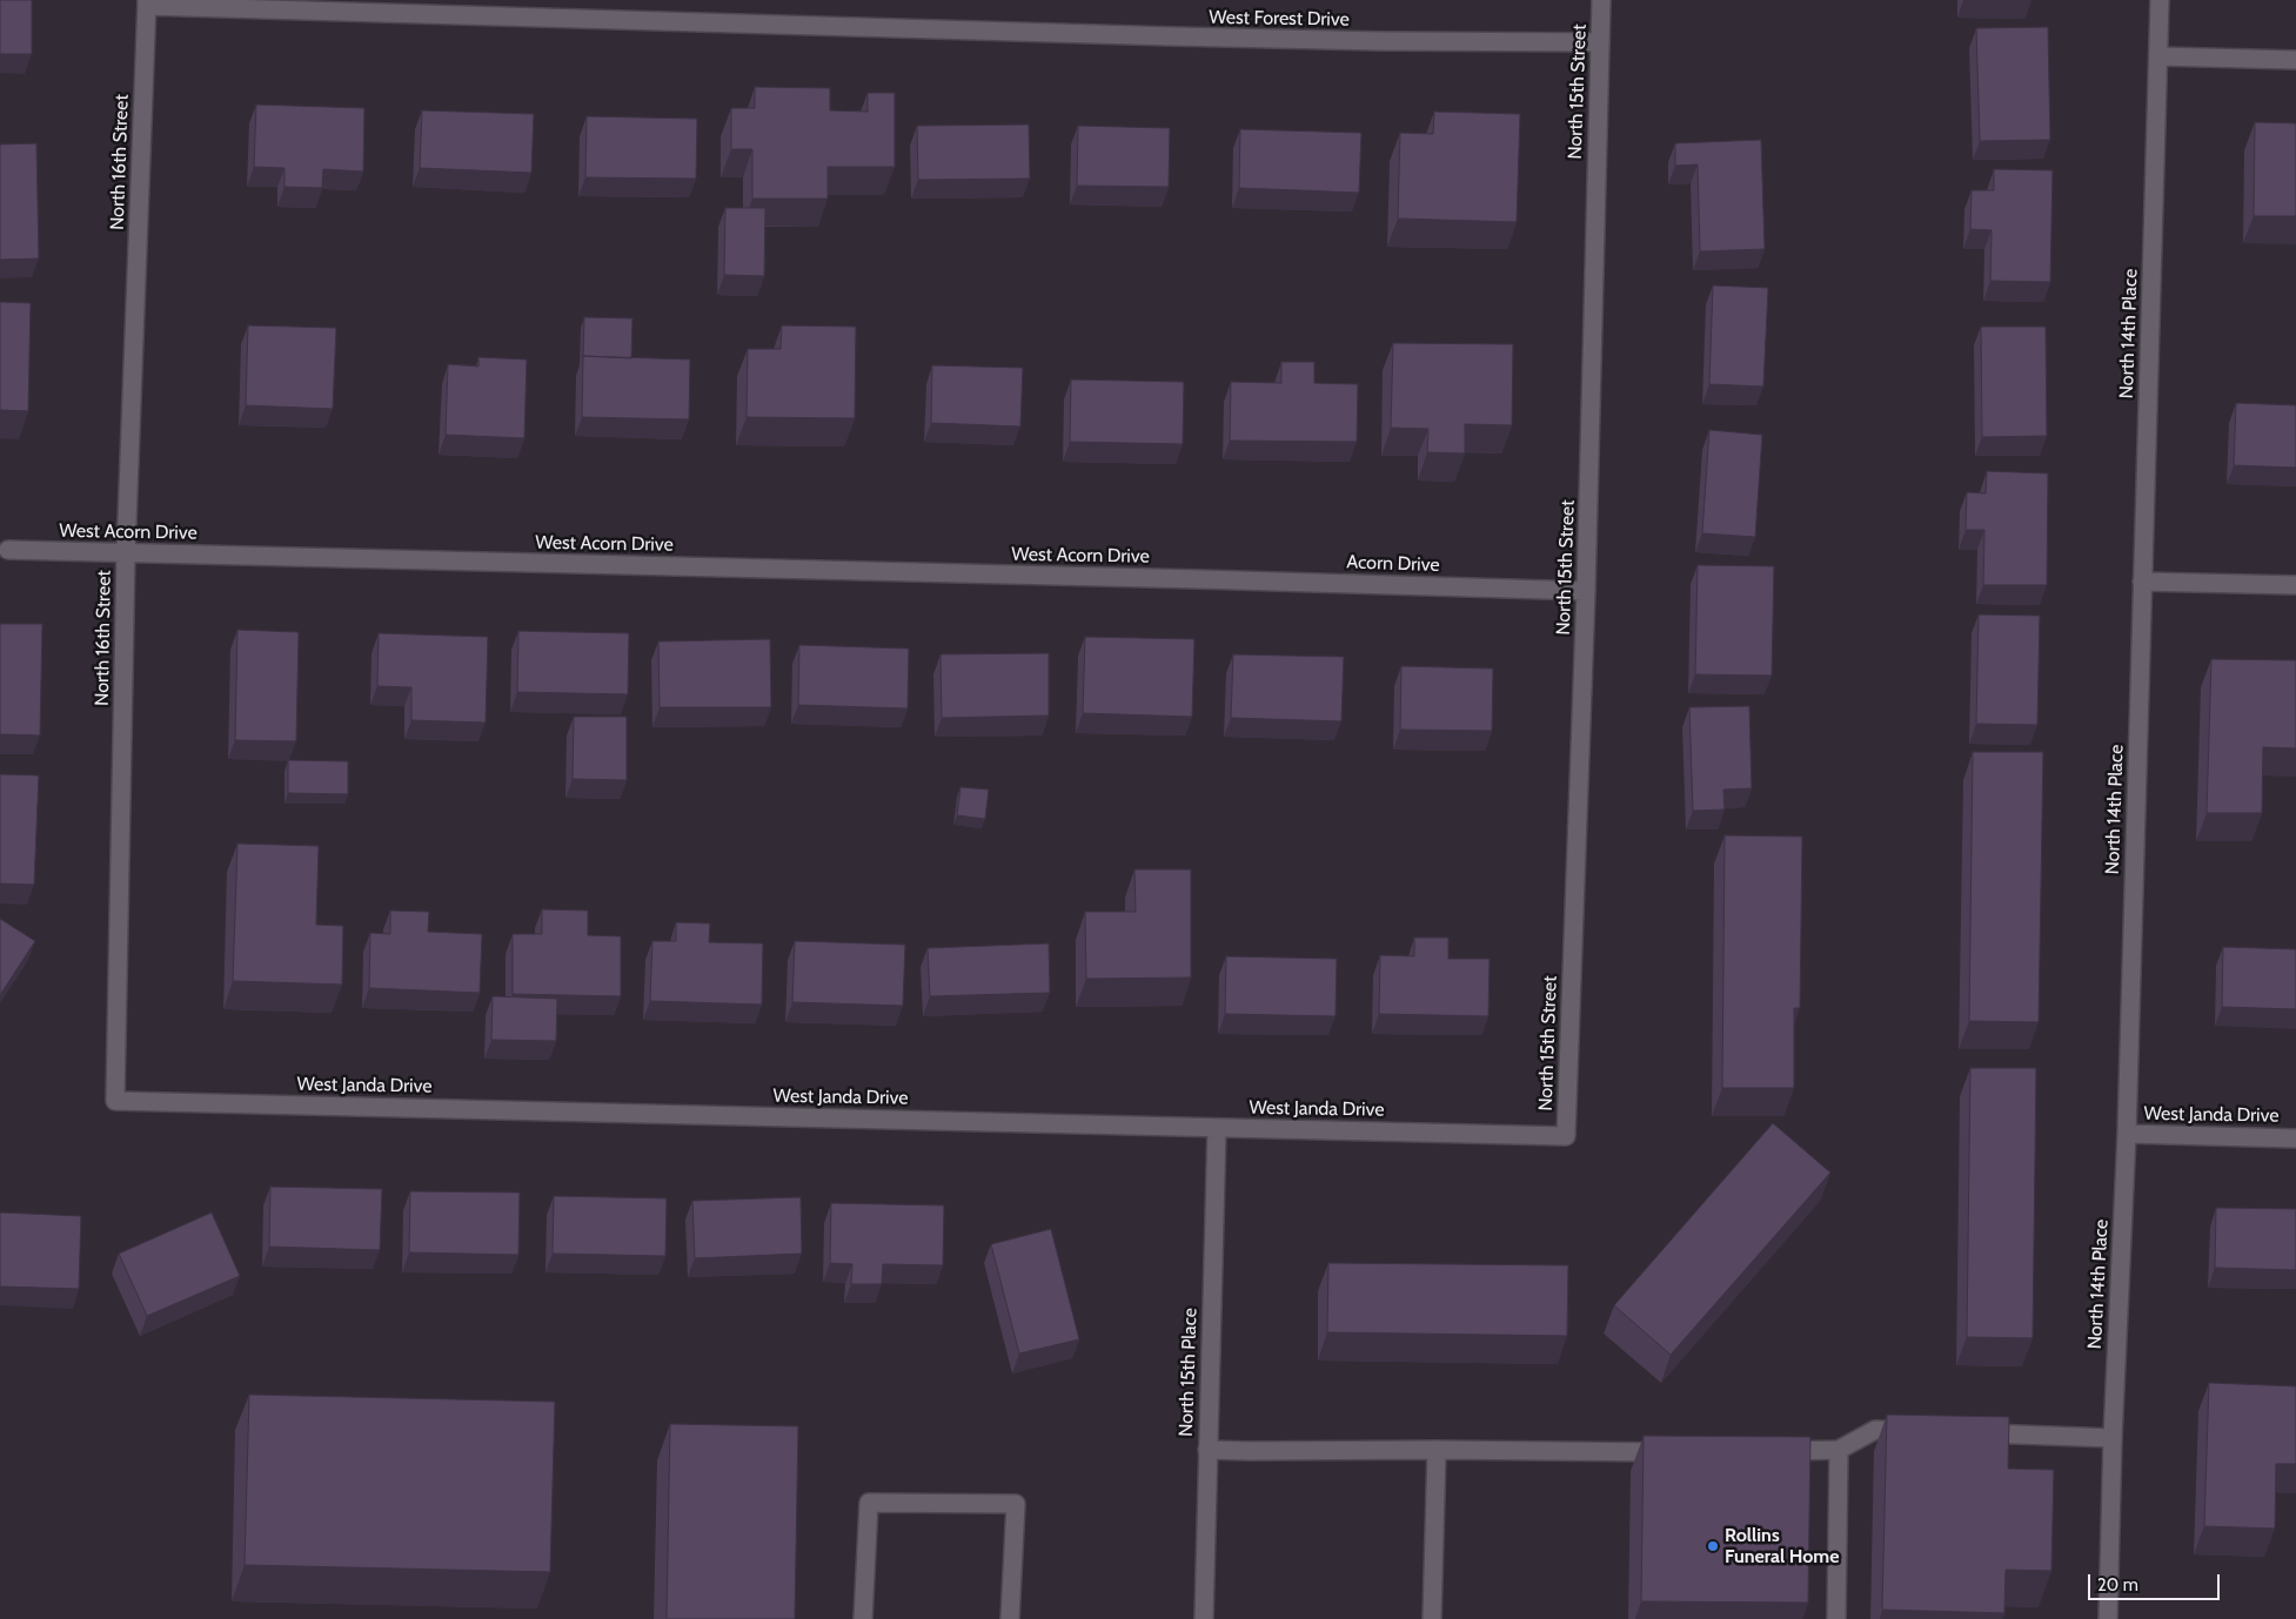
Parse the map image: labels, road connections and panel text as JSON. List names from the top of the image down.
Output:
{
  "streets": {
    "street": [
      "West Forest Drive",
      "North 15th Street",
      "North 16th Street",
      "North 14th Place",
      "West Acorn Drive",
      "Acorn Drive",
      "West Janda Drive",
      "North 15th Place"
    ]
  },
  "crossings": [
    ["West Forest Drive", "North 15th Street"],
    ["West Forest Drive", "North 16th Street"],
    ["North 15th Street", "Acorn Drive"],
    ["North 15th Street", "West Janda Drive"],
    ["North 16th Street", "West Acorn Drive"],
    ["North 16th Street", "West Janda Drive"],
    ["North 14th Place", "West Janda Drive"],
    ["West Acorn Drive", "Acorn Drive"],
    ["West Janda Drive", "North 15th Place"]
  ],
  "places": ["Rollins Funeral Home"],
  "scale_bar": "20 m"
}
